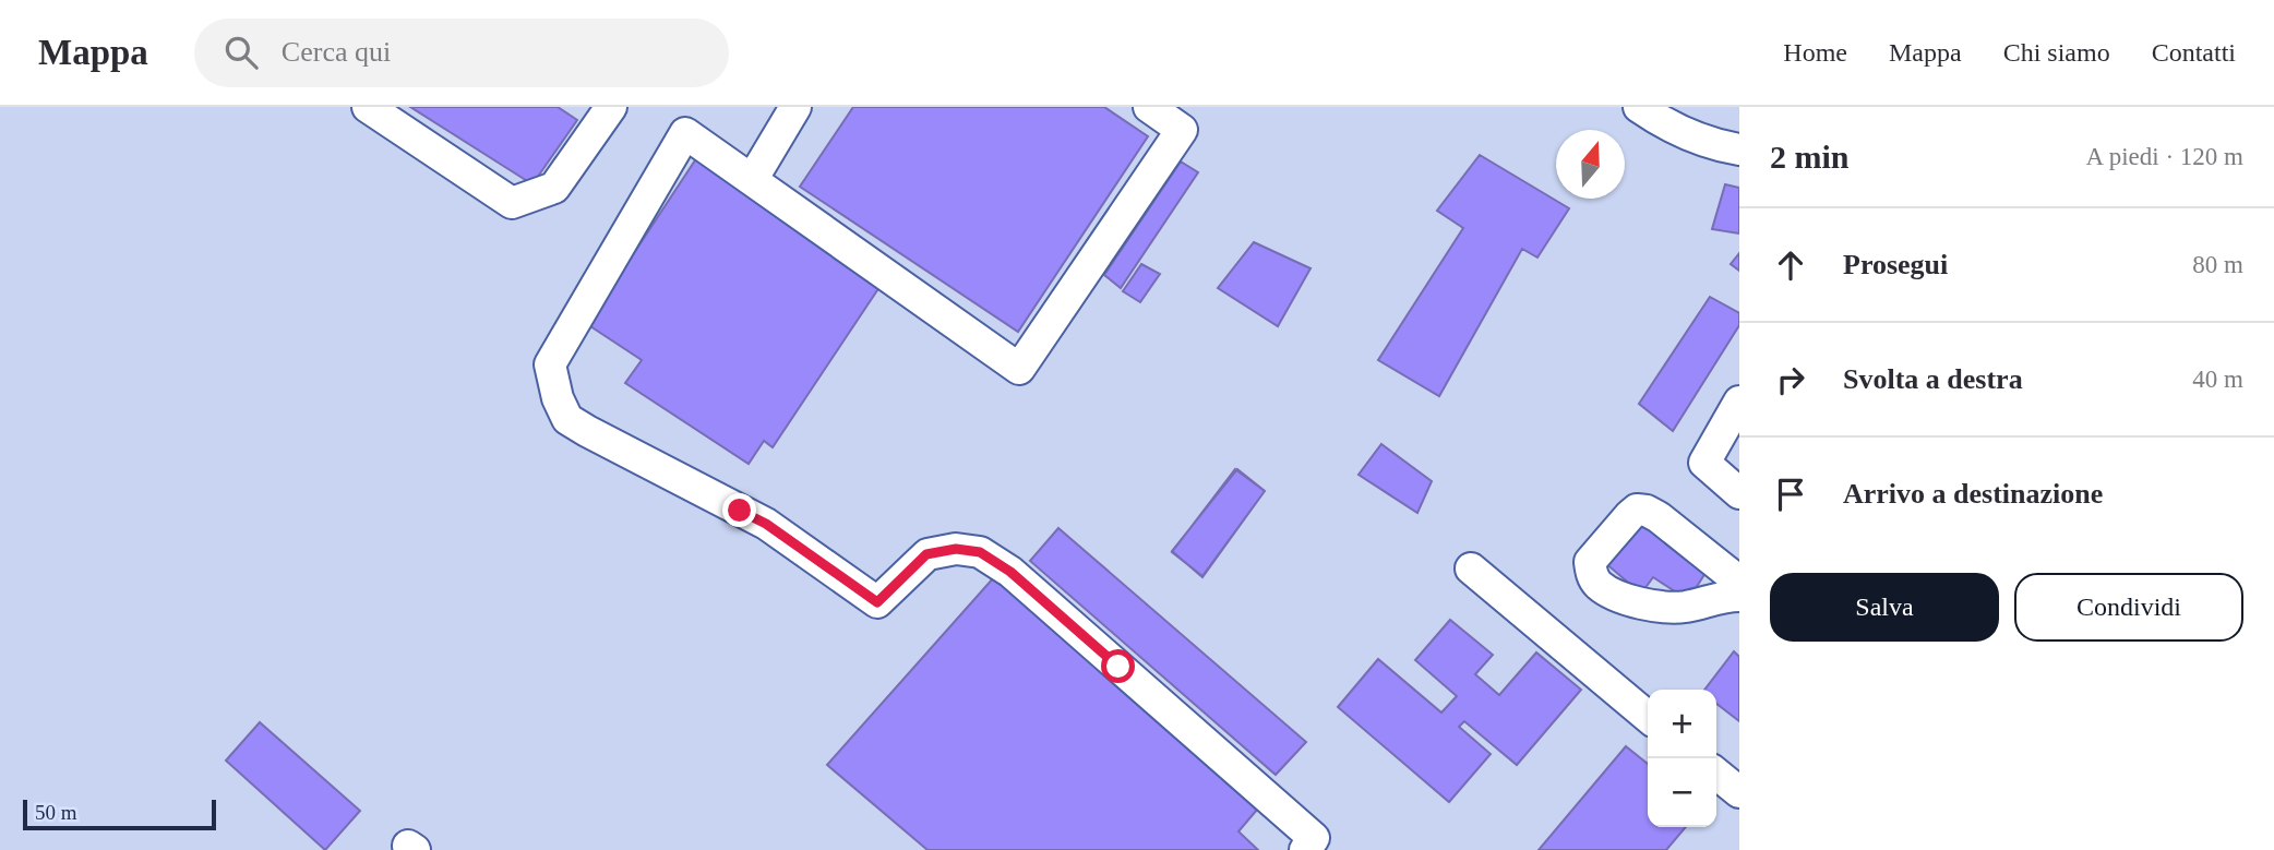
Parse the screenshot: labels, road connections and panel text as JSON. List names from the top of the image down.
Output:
{
  "scale_bar": "50 m",
  "north": "top",
  "page": {
    "header": "Mappa",
    "search": "Cerca qui",
    "nav": [
      "Home",
      "Mappa",
      "Chi siamo",
      "Contatti"
    ],
    "heading": ["2 min", "A piedi · 120 m"],
    "list": [
      ["Prosegui", "80 m"],
      ["Svolta a destra", "40 m"],
      "Arrivo a destinazione"
    ],
    "buttons": ["Salva", "Condividi"],
    "map_buttons": ["+", "−"],
    "scale": "50 m"
  }
}
